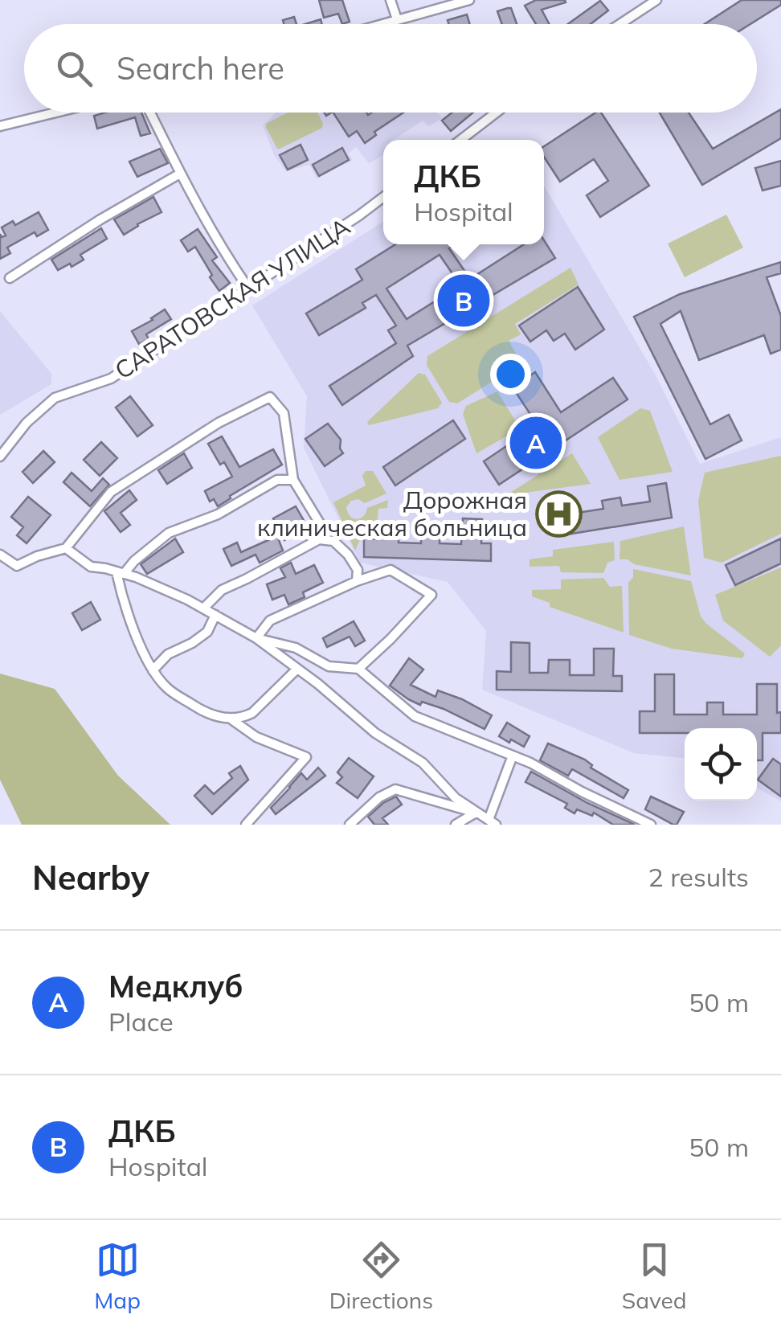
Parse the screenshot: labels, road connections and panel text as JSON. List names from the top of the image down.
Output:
{
  "streets": {
    "street": ["САРАТОВСКАЯ УЛИЦА"]
  },
  "places": {
    "hospital": ["Дорожная клиническая больница"]
  },
  "page": {
    "search": "Search here",
    "popup": ["ДКБ", "Hospital"],
    "pins": ["B", "A"],
    "heading": ["Nearby", "2 results"],
    "list": [
      {
        "mark": "A",
        "name": "Медклуб",
        "note": "Place",
        "value": "50 m"
      },
      {
        "mark": "B",
        "name": "ДКБ",
        "note": "Hospital",
        "value": "50 m"
      }
    ],
    "nav": ["Map", "Directions", "Saved"]
  }
}
